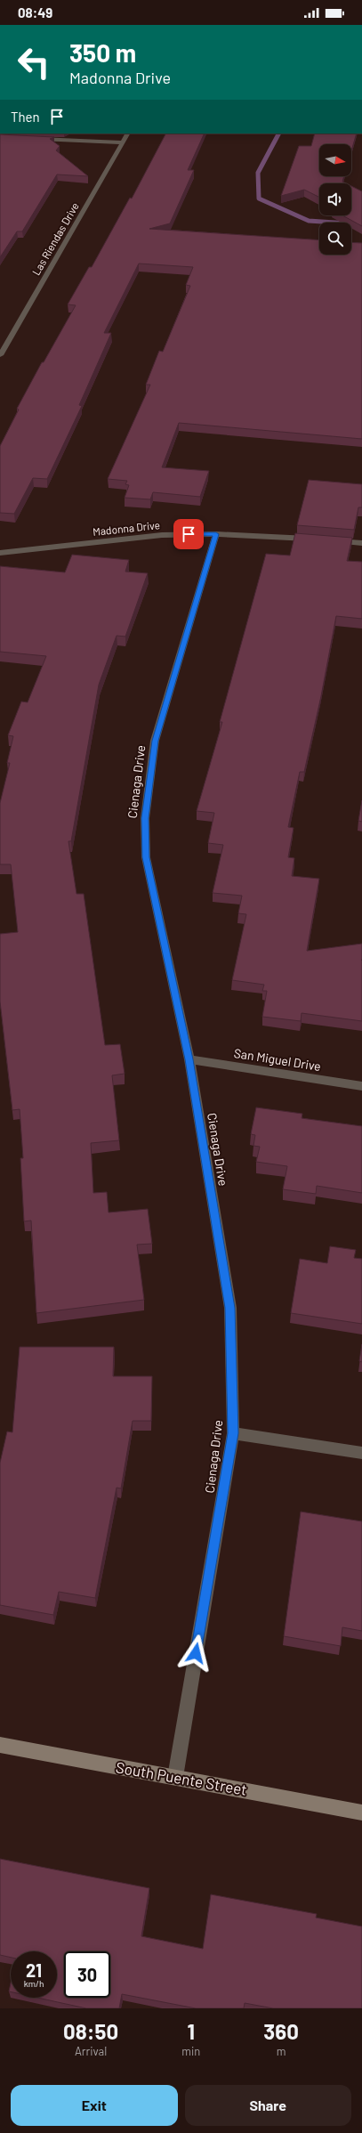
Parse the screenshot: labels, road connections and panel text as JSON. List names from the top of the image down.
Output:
{
  "streets": {
    "street": [
      "Las Riendas Drive",
      "Madonna Drive",
      "Cienaga Drive",
      "San Miguel Drive",
      "South Puente Street"
    ]
  },
  "crossings": [
    ["Madonna Drive", "Cienaga Drive"],
    ["Cienaga Drive", "San Miguel Drive"],
    ["Cienaga Drive", "South Puente Street"]
  ],
  "north": "right",
  "page": {
    "status": "08:49",
    "turn": ["350 m", "Madonna Drive"],
    "then": "Then",
    "speed": "21 km/h",
    "limit": "30",
    "eta": [
      "08:50",
      "Arrival",
      "1",
      "min",
      "360",
      "m"
    ],
    "buttons": ["Exit", "Share"]
  }
}
